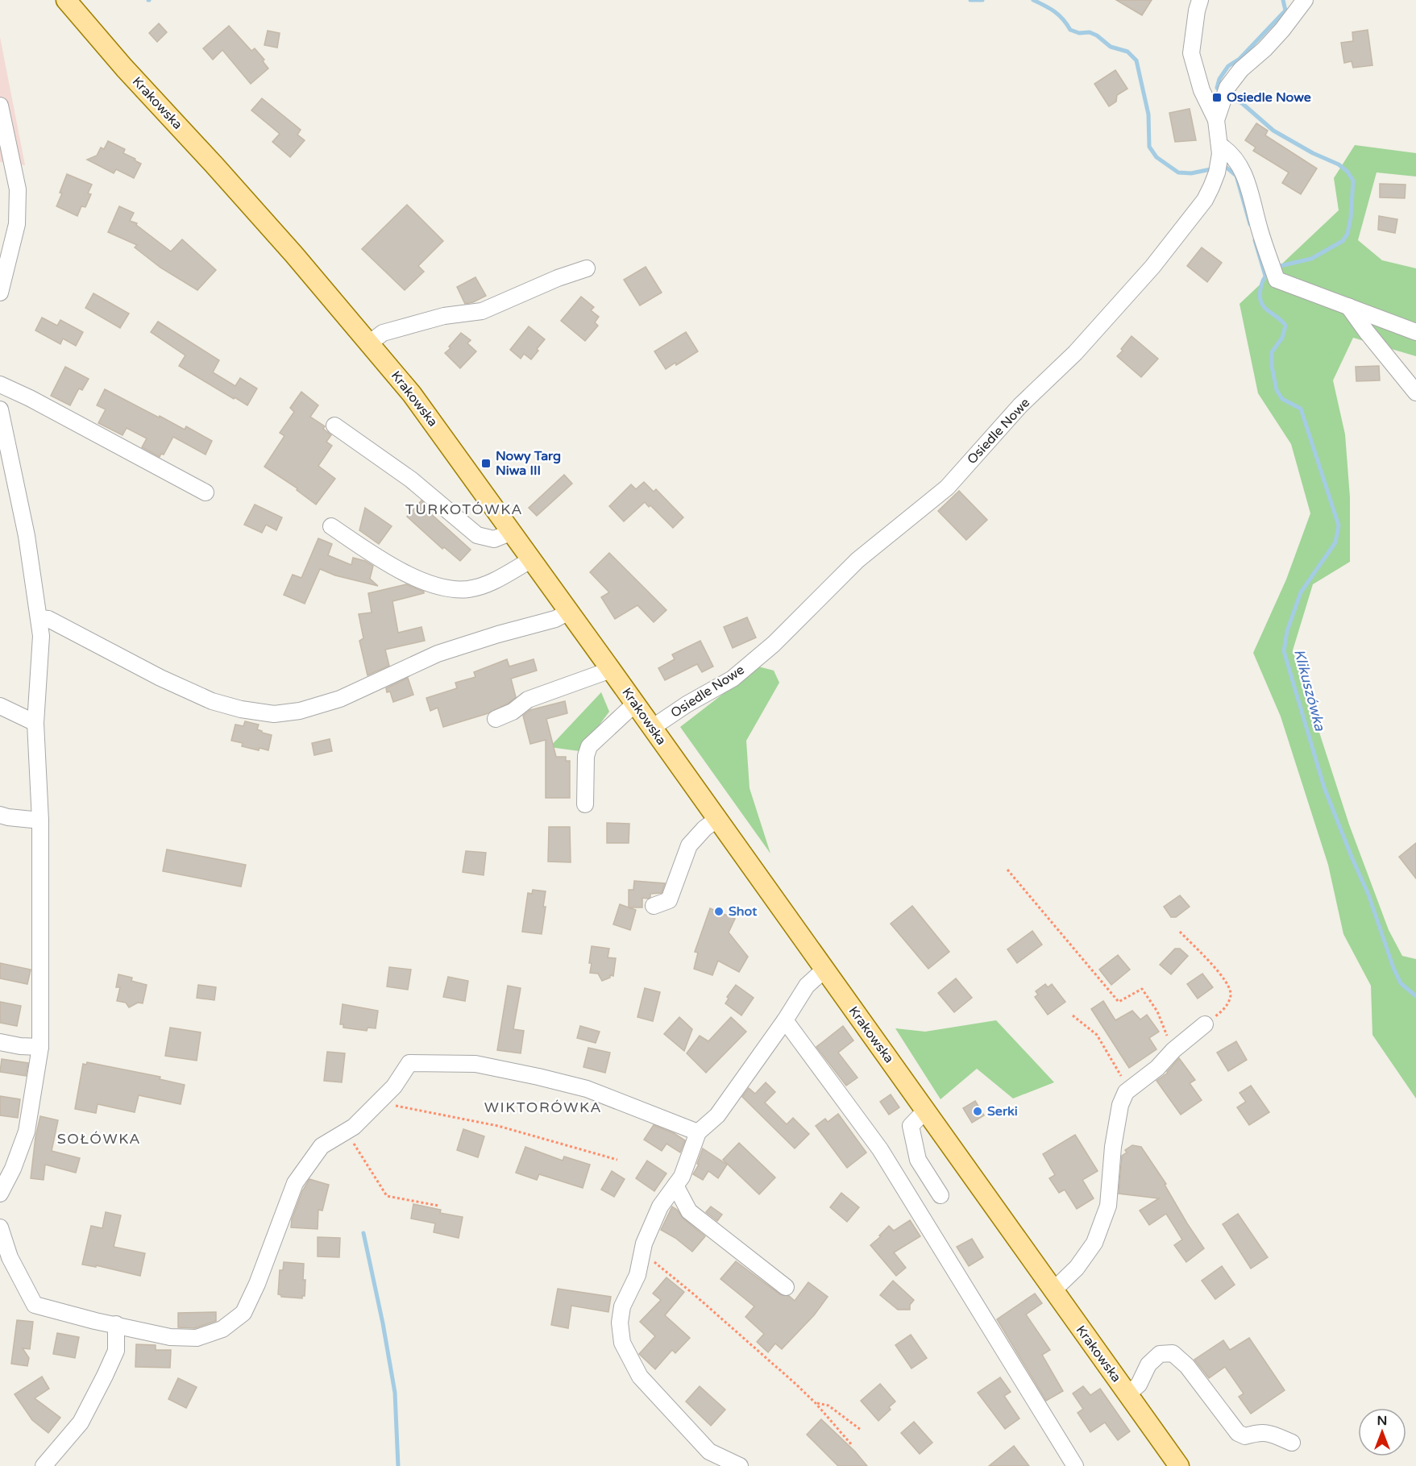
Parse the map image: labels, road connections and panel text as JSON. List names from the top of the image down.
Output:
{
  "streets": {
    "main road": ["Krakowska"],
    "street": ["Osiedle Nowe"]
  },
  "crossings": [
    ["Krakowska", "Osiedle Nowe"]
  ],
  "districts": ["TURKOTÓWKA", "WIKTORÓWKA", "SOŁÓWKA"],
  "water": ["Klikuszówka"],
  "places": {
    "transit": ["Osiedle Nowe", "Nowy Targ Niwa III"],
    "other": ["Shot", "Serki"]
  },
  "north": "top"
}
